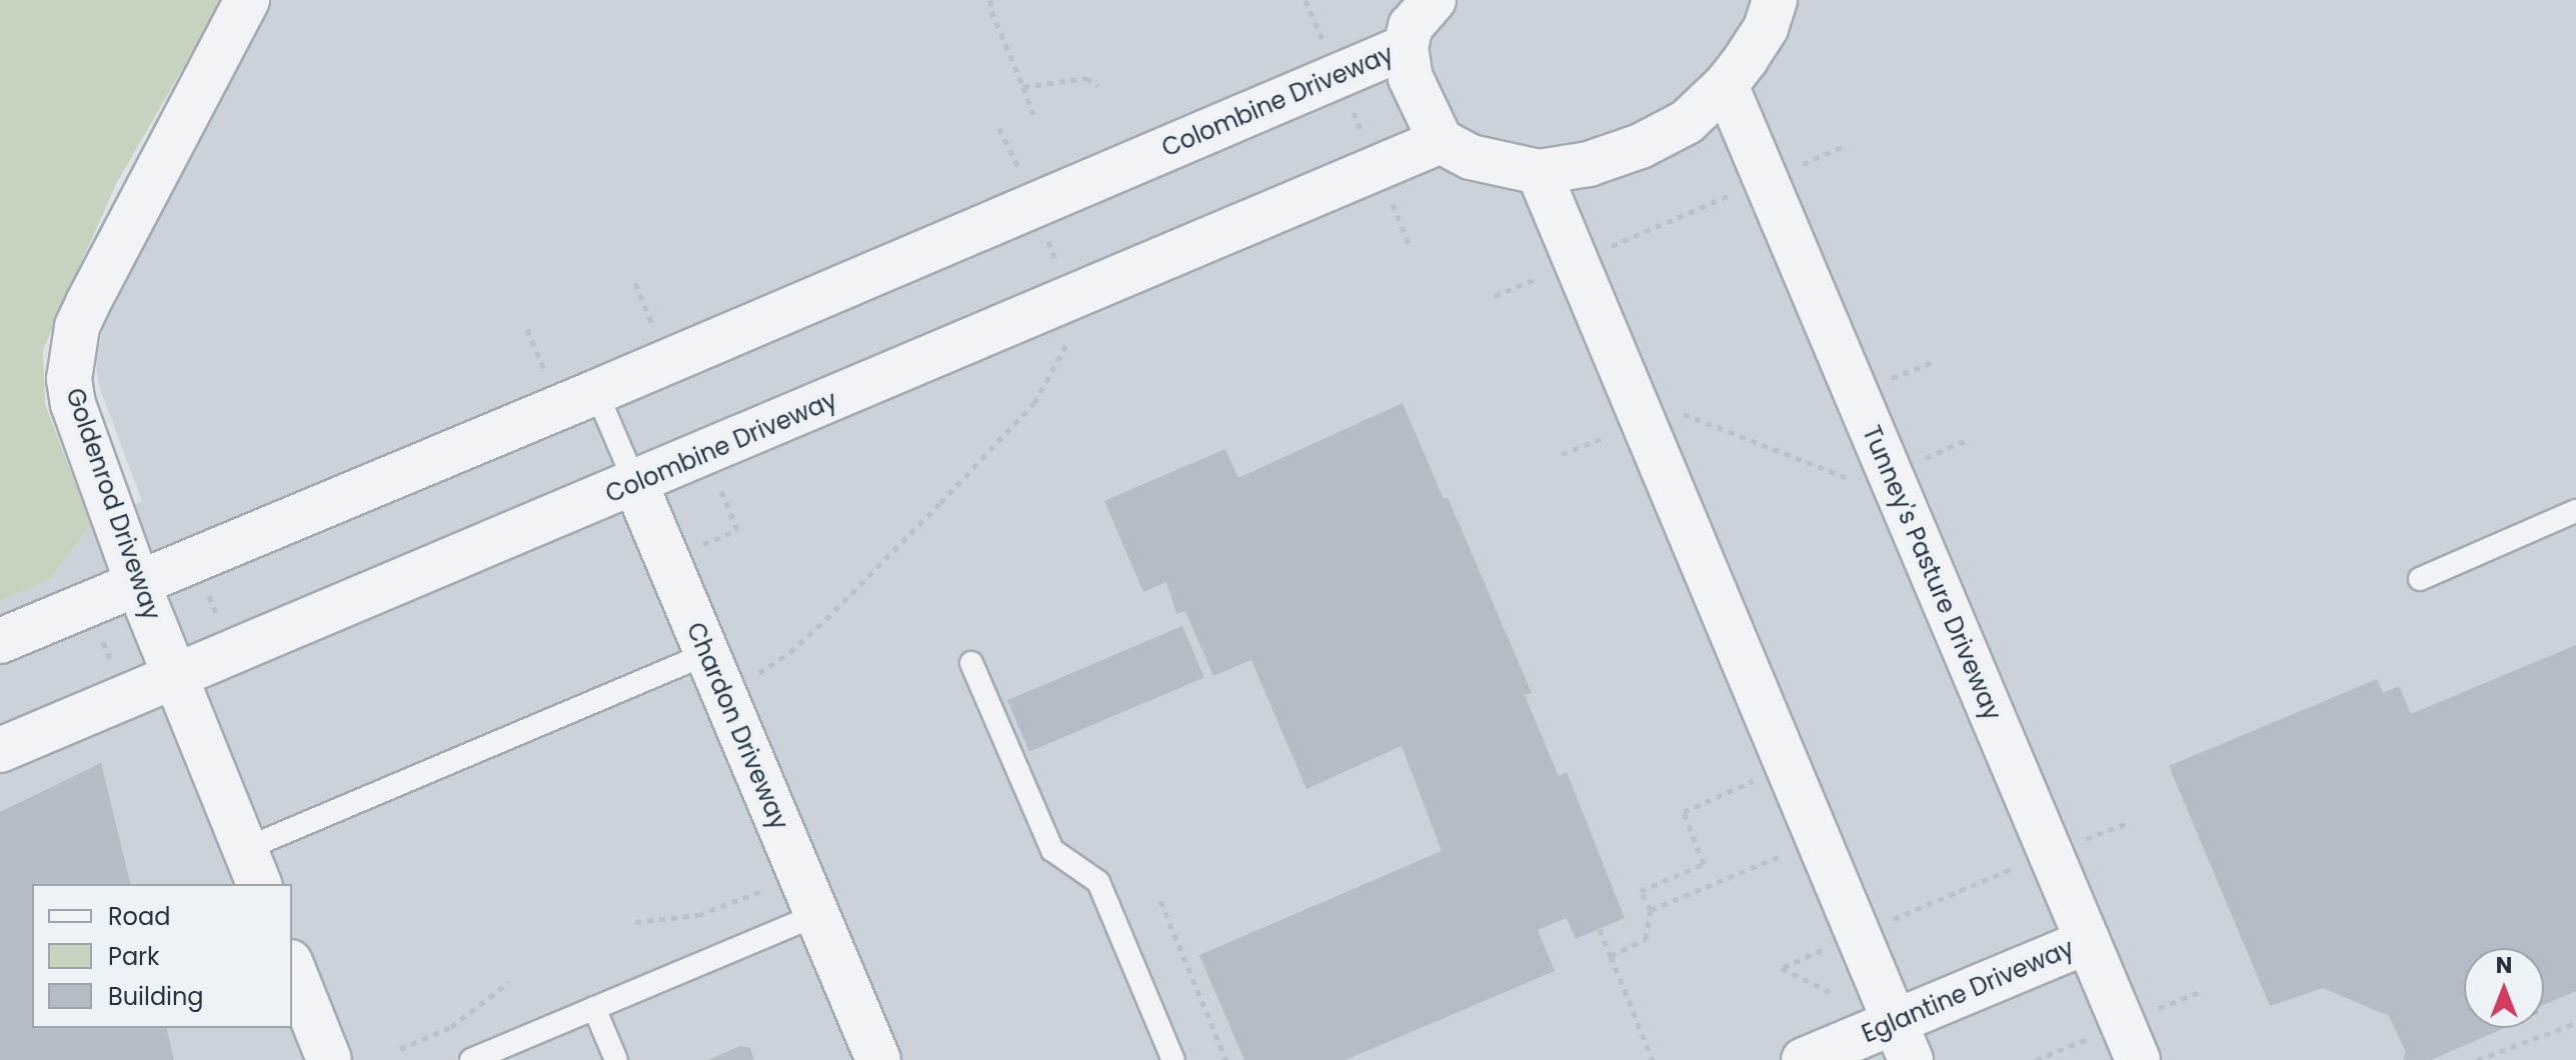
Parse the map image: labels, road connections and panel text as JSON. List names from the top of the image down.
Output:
{
  "streets": {
    "street": [
      "Colombine Driveway",
      "Goldenrod Driveway",
      "Tunney's Pasture Driveway",
      "Chardon Driveway",
      "Eglantine Driveway"
    ]
  },
  "crossings": [
    ["Colombine Driveway", "Goldenrod Driveway"],
    ["Colombine Driveway", "Chardon Driveway"],
    ["Tunney's Pasture Driveway", "Eglantine Driveway"]
  ],
  "legend": ["Road", "Park", "Building"],
  "north": "top"
}
